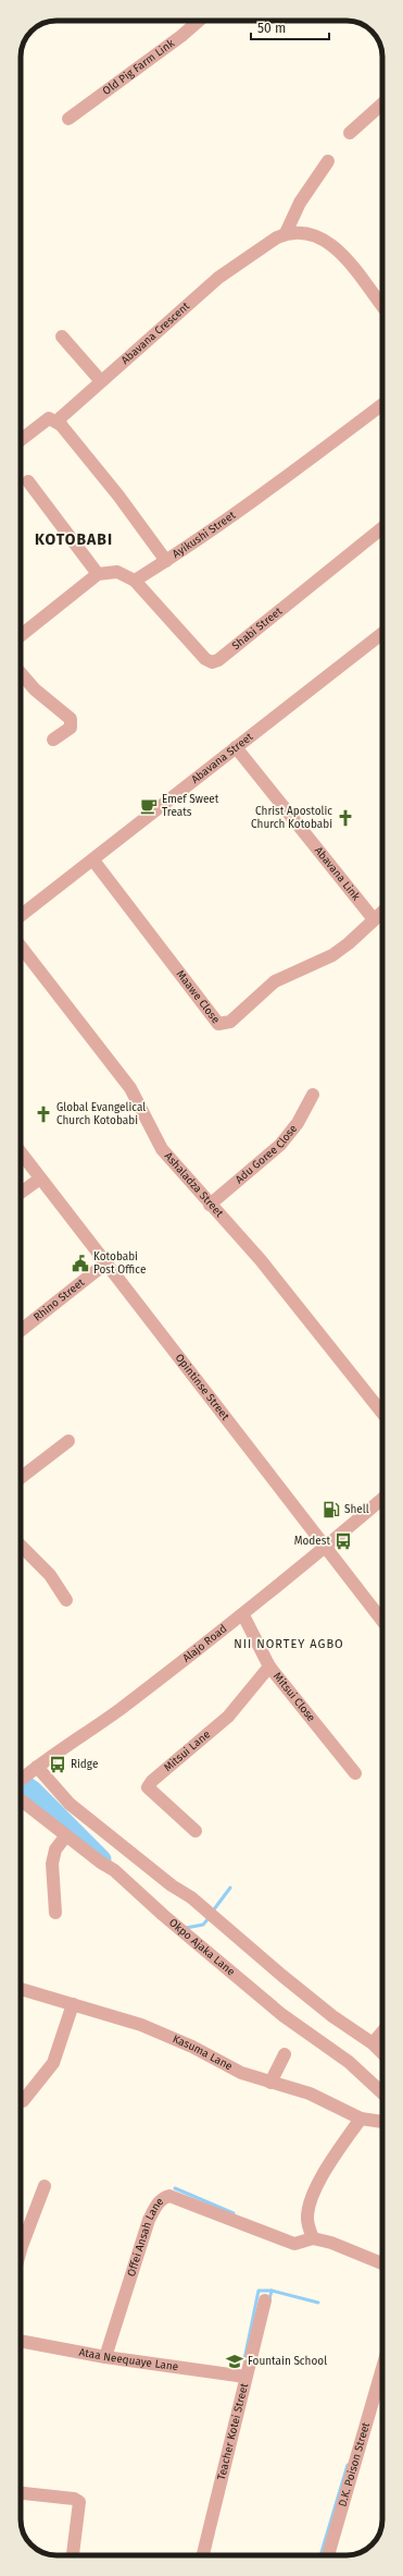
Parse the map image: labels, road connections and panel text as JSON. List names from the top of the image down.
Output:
{
  "streets": {
    "street": [
      "Old Pig Farm Link",
      "Abavana Crescent",
      "Ayikushi Street",
      "Shabi Street",
      "Abavana Street",
      "Abavana Link",
      "Maawe Close",
      "Adu Goree Close",
      "Ashaladza Street",
      "Rhino Street",
      "Opintinse Street",
      "Alajo Road",
      "Mitsui Close",
      "Mitsui Lane",
      "Okpo Ajaka Lane",
      "Kasuma Lane",
      "Offei Ansah Lane",
      "Ataa Neequaye Lane",
      "Teacher Kotei Street",
      "D.K. Poison Street"
    ]
  },
  "crossings": [
    ["Ayikushi Street", "Shabi Street"],
    ["Abavana Street", "Abavana Link"],
    ["Abavana Street", "Maawe Close"],
    ["Abavana Link", "Maawe Close"],
    ["Adu Goree Close", "Ashaladza Street"],
    ["Rhino Street", "Opintinse Street"],
    ["Opintinse Street", "Alajo Road"],
    ["Alajo Road", "Mitsui Close"],
    ["Mitsui Close", "Mitsui Lane"],
    ["Offei Ansah Lane", "Ataa Neequaye Lane"],
    ["Ataa Neequaye Lane", "Teacher Kotei Street"]
  ],
  "districts": ["KOTOBABI", "NII NORTEY AGBO"],
  "places": {
    "cafe": ["Emef Sweet Treats"],
    "church": ["Christ Apostolic Church Kotobabi", "Global Evangelical Church Kotobabi"],
    "public building": ["Kotobabi Post Office"],
    "fuel station": ["Shell"],
    "bus stop": ["Modest", "Ridge"],
    "school or university": ["Fountain School"]
  },
  "scale_bar": "50 m"
}
